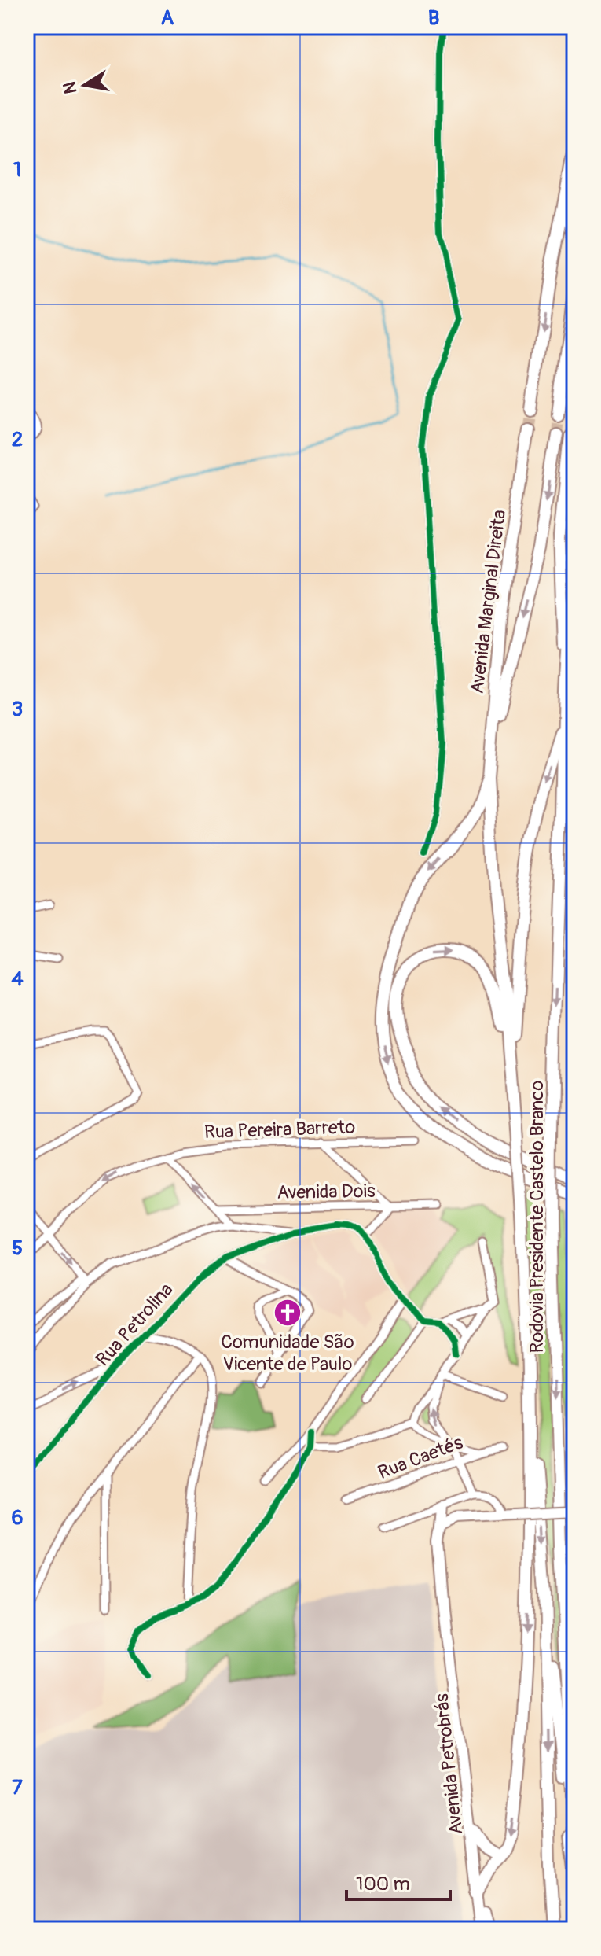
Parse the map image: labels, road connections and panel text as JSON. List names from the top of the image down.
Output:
{
  "streets": {
    "highway": ["Avenida Marginal Direita", "Rodovia Presidente Castelo Branco"],
    "main road": ["Avenida Petrobrás"],
    "street": [
      "Rua Pereira Barreto",
      "Avenida Dois",
      "Rua Petrolina",
      "Rua Caetés"
    ]
  },
  "places": {
    "church": ["Comunidade São Vicente de Paulo"]
  },
  "scale_bar": "100 m",
  "north": "left",
  "grid": {
    "columns": ["A", "B"],
    "rows": [
      "1",
      "2",
      "3",
      "4",
      "5",
      "6",
      "7"
    ]
  }
}
